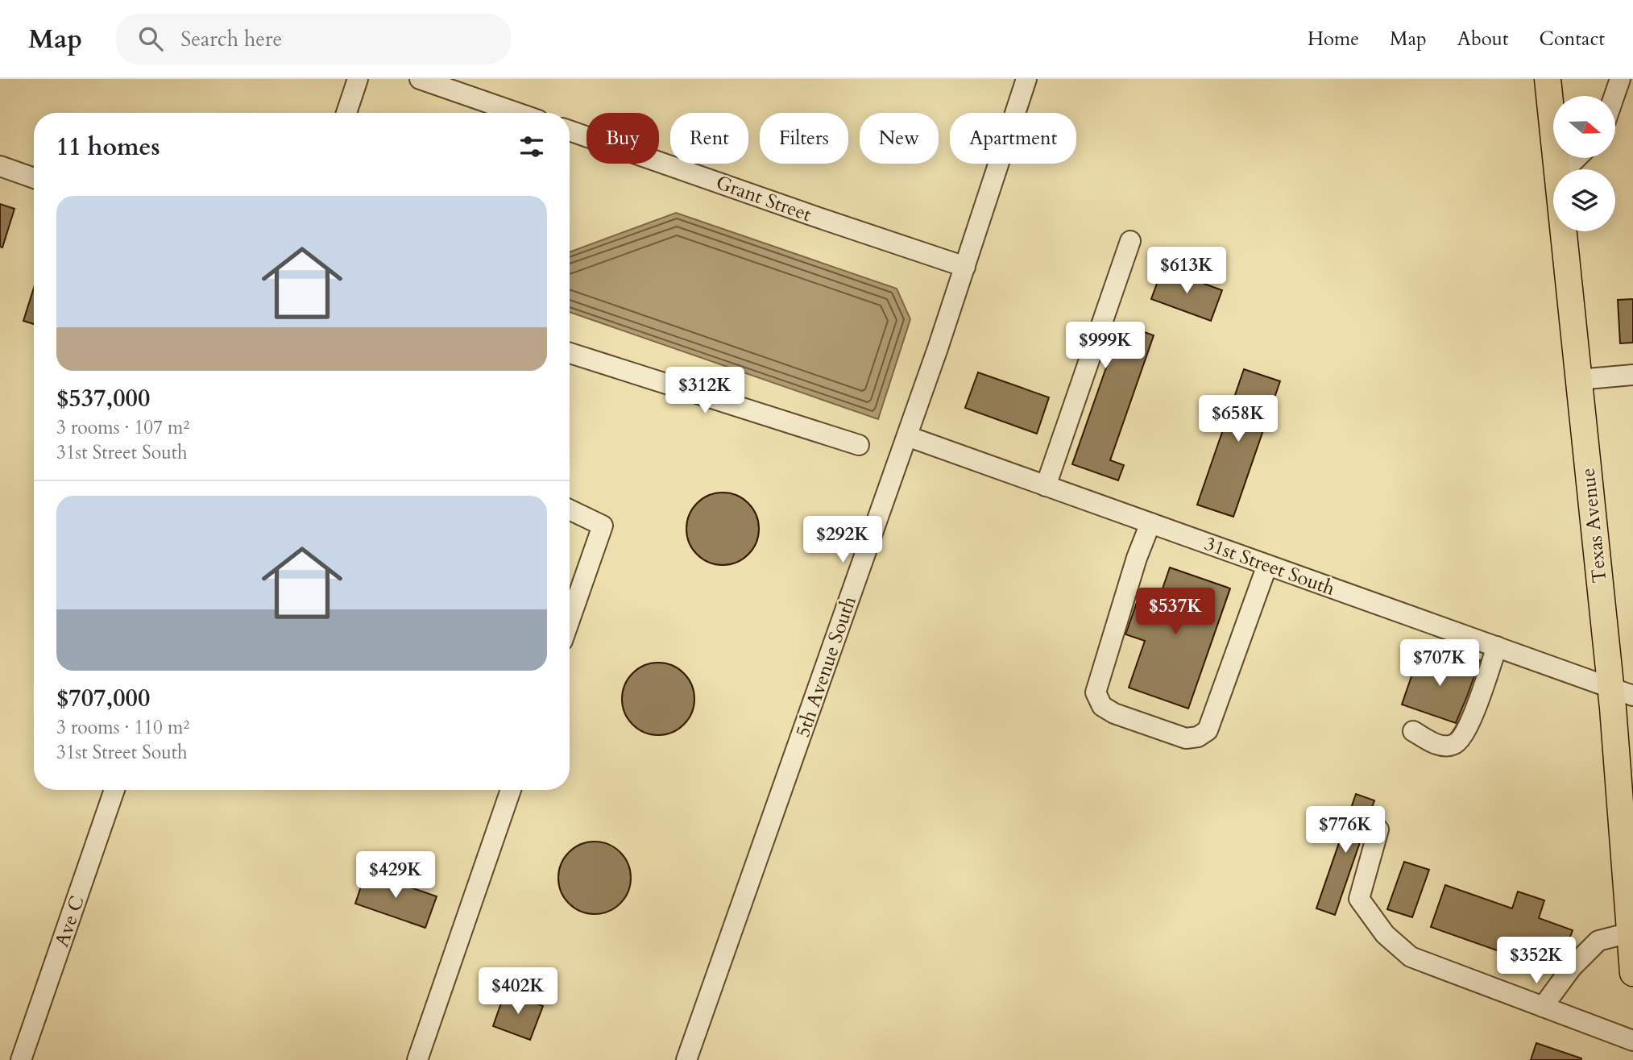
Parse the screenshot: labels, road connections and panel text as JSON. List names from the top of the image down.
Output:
{
  "streets": {
    "main road": ["Texas Avenue"],
    "street": [
      "Grant Street",
      "31st Street South",
      "5th Avenue South",
      "Ave C"
    ]
  },
  "crossings": [
    ["Grant Street", "5th Avenue South"],
    ["Texas Avenue", "31st Street South"],
    ["31st Street South", "5th Avenue South"]
  ],
  "north": "right",
  "page": {
    "header": "Map",
    "search": "Search here",
    "nav": [
      "Home",
      "Map",
      "About",
      "Contact"
    ],
    "chip": [
      "Buy",
      "Rent",
      "Filters",
      "New",
      "Apartment"
    ],
    "heading": "11 homes",
    "list": [
      {
        "name": "$537,000",
        "note": "3 rooms · 107 m² · 31st Street South"
      },
      {
        "name": "$707,000",
        "note": "3 rooms · 110 m² · 31st Street South"
      }
    ],
    "price": [
      "$613K",
      "$999K",
      "$312K",
      "$658K",
      "$292K",
      "$537K",
      "$707K",
      "$776K",
      "$429K",
      "$352K",
      "$402K"
    ]
  }
}
